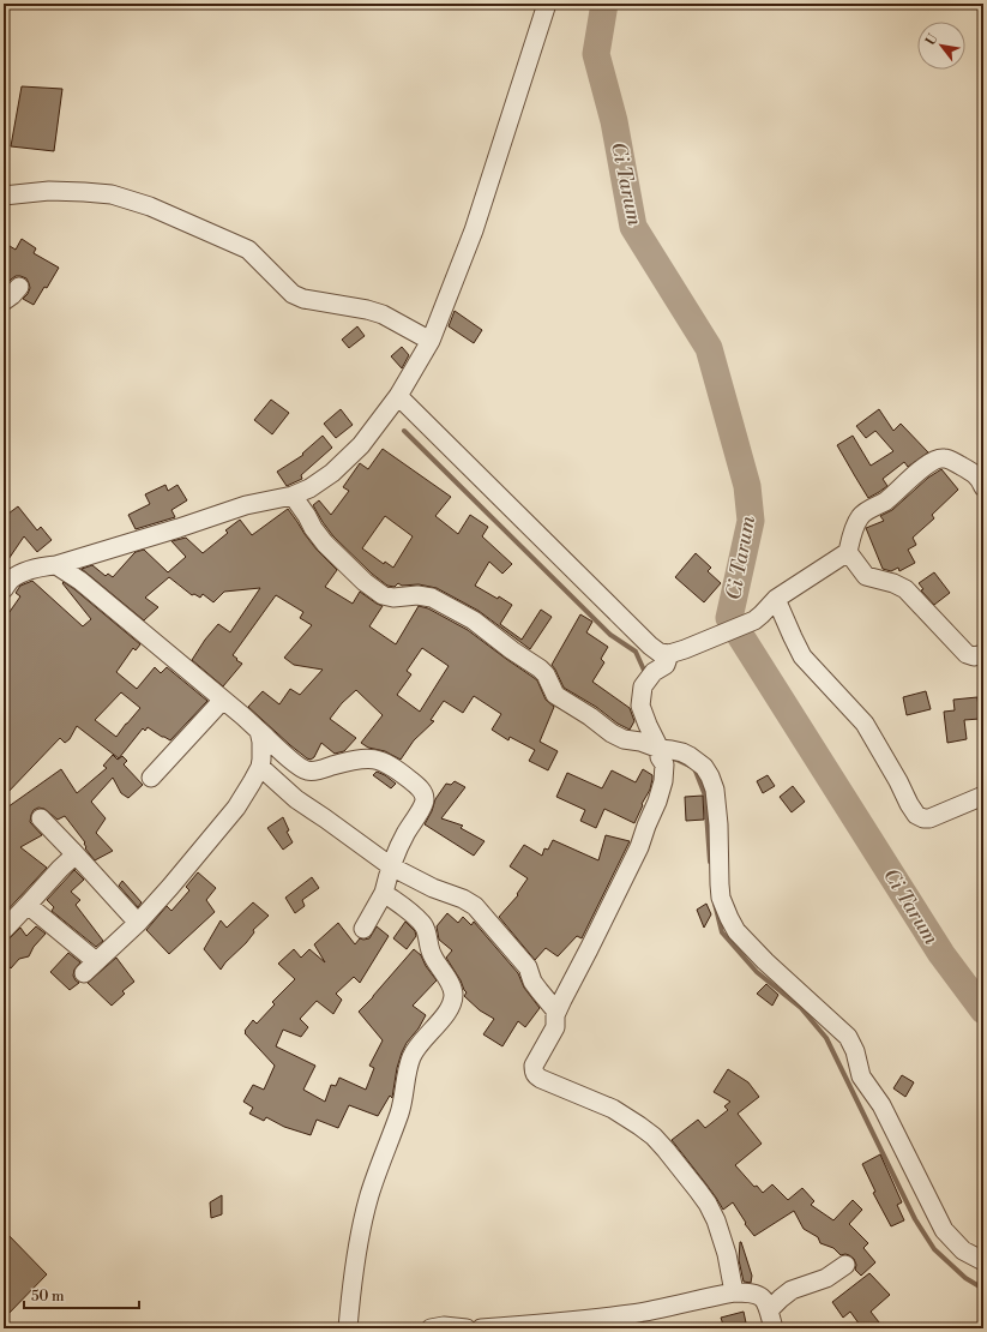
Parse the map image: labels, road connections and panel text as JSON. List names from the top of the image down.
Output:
{
  "water": ["Ci Tarum"],
  "scale_bar": "50 m",
  "north": "top left"
}
